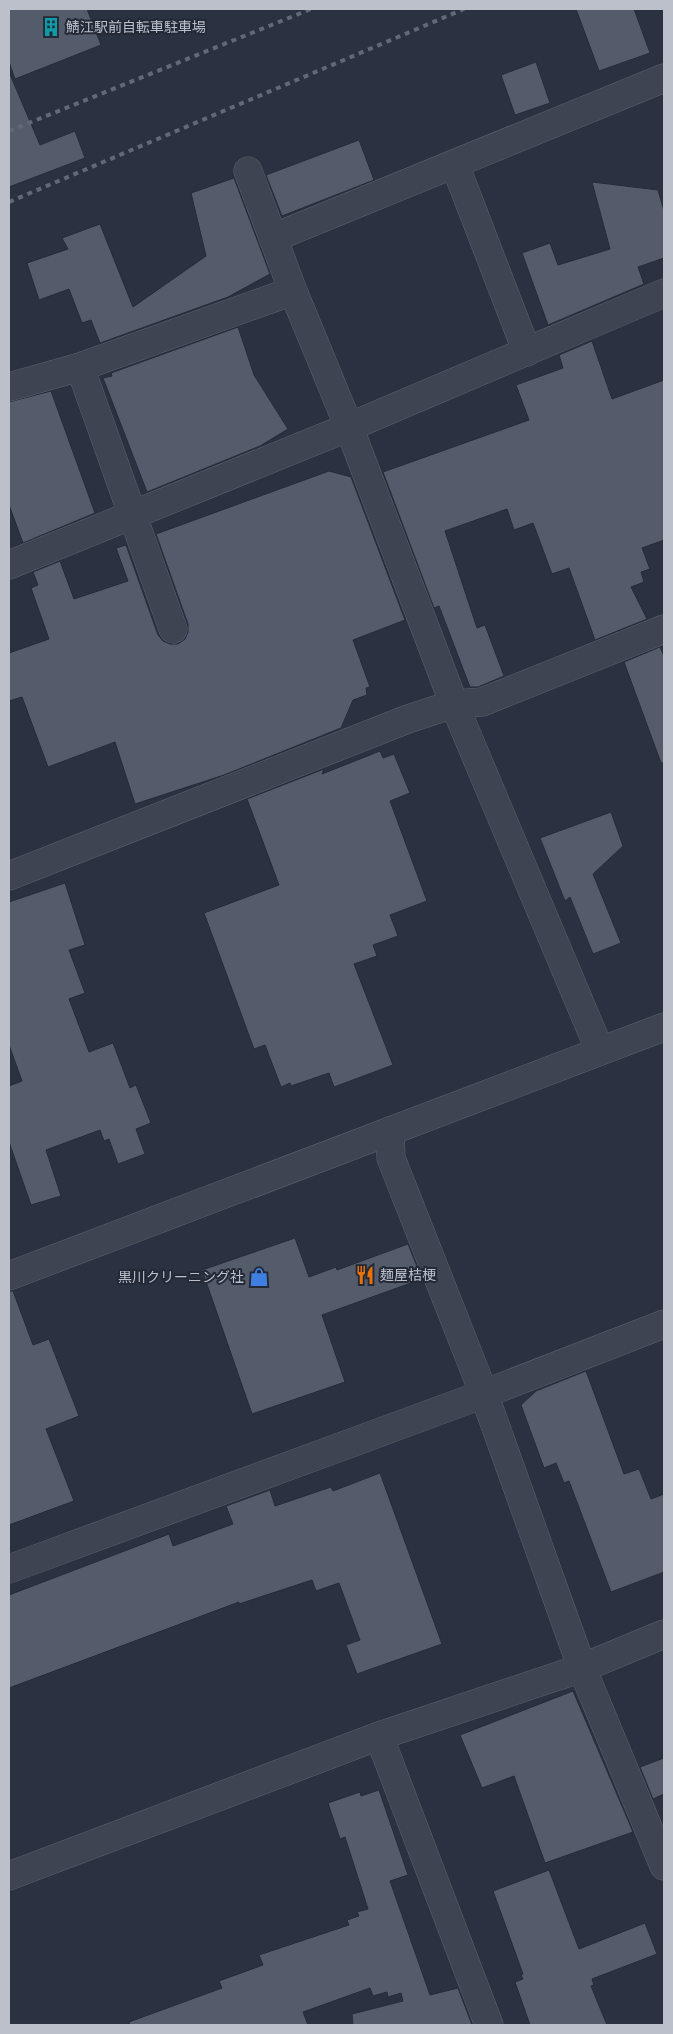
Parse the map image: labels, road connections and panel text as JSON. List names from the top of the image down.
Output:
{
  "places": {
    "building": ["鯖江駅前自転車駐車場"],
    "restaurant": ["麺屋桔梗"],
    "shop": ["黒川クリーニング社"]
  }
}
